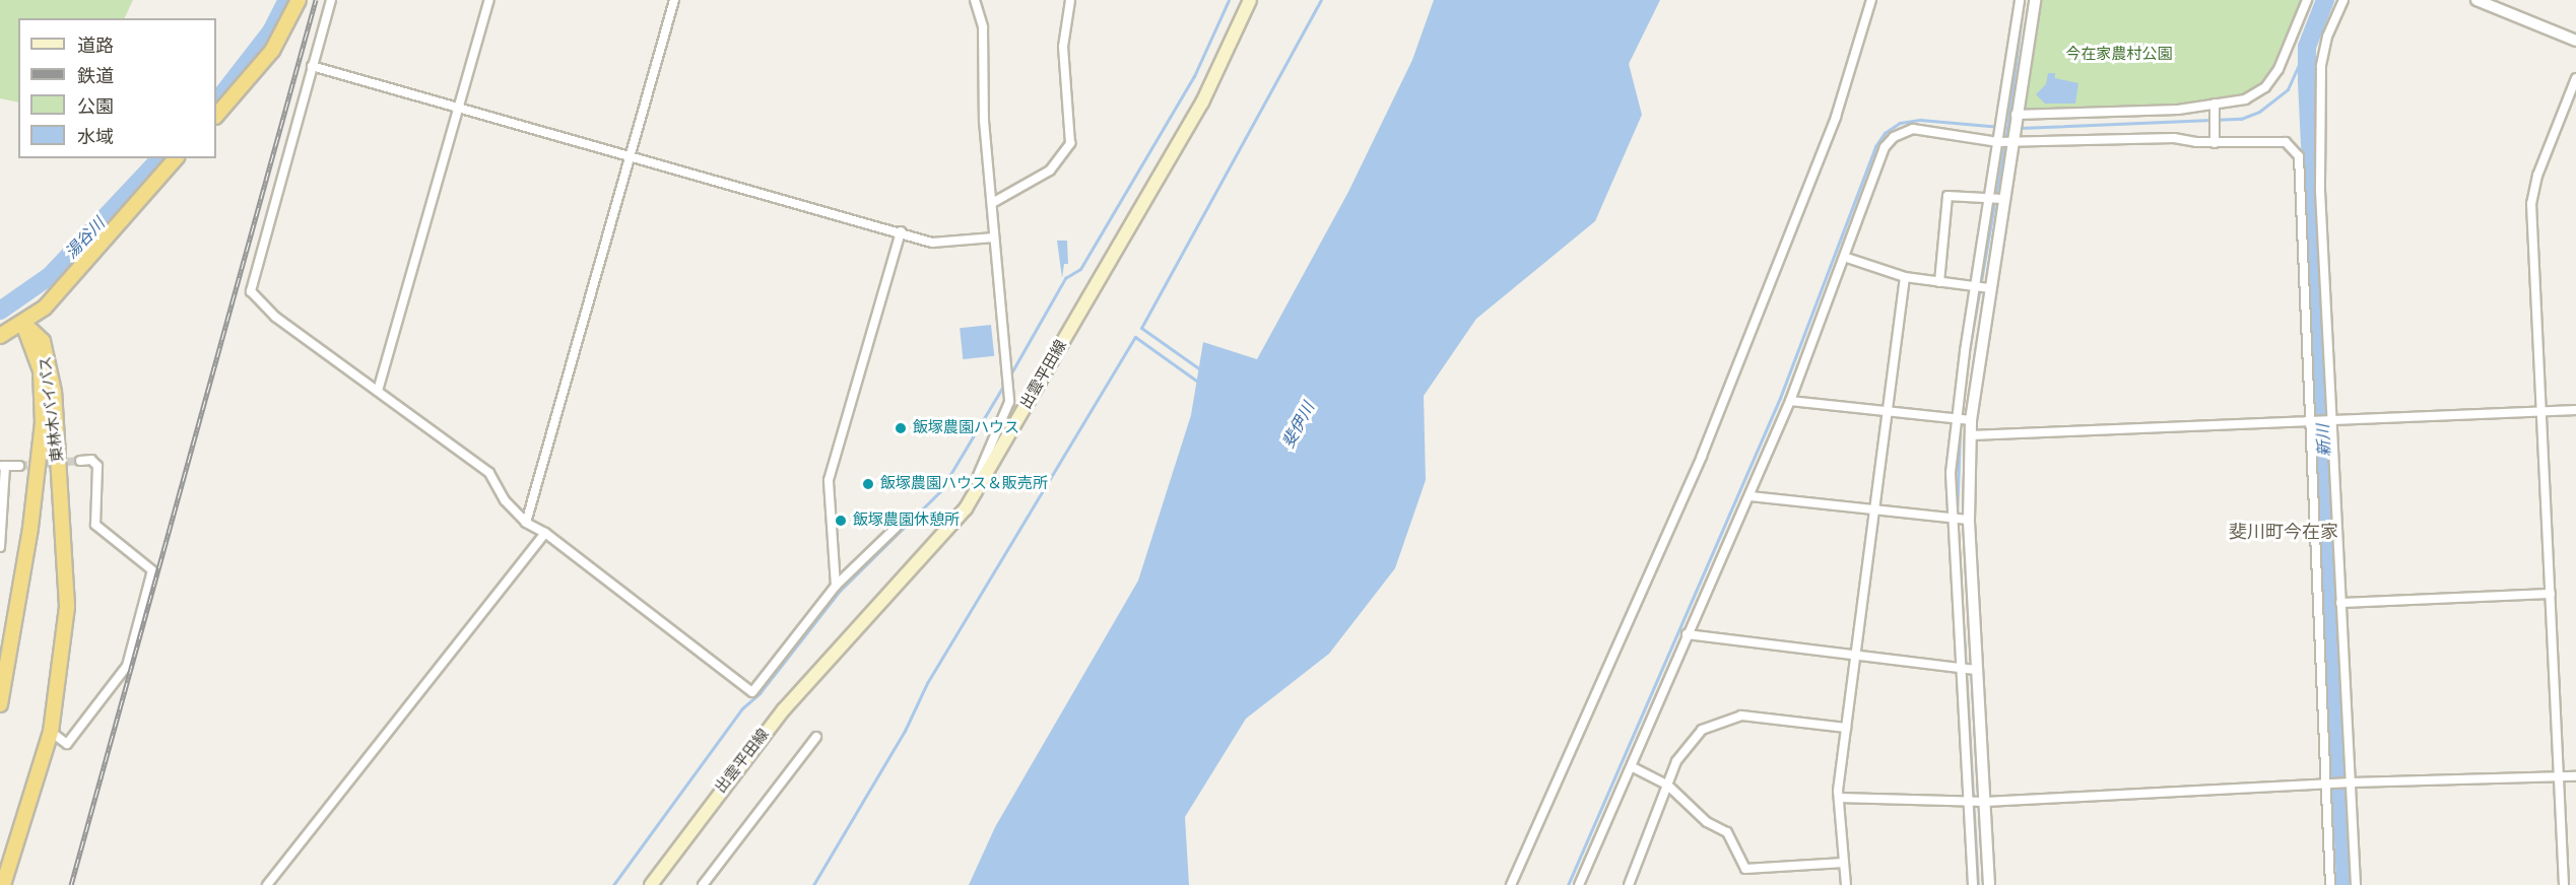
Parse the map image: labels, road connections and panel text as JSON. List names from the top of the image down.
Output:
{
  "streets": {
    "highway": ["東林木バイパス"],
    "main road": ["出雲平田線"]
  },
  "districts": ["斐川町今在家"],
  "water": ["湯谷川", "斐伊川", "新川"],
  "parks": ["今在家農村公園"],
  "places": ["飯塚農園ハウス", "飯塚農園ハウス＆販売所", "飯塚農園休憩所"],
  "legend": [
    "道路",
    "鉄道",
    "公園",
    "水域"
  ]
}
